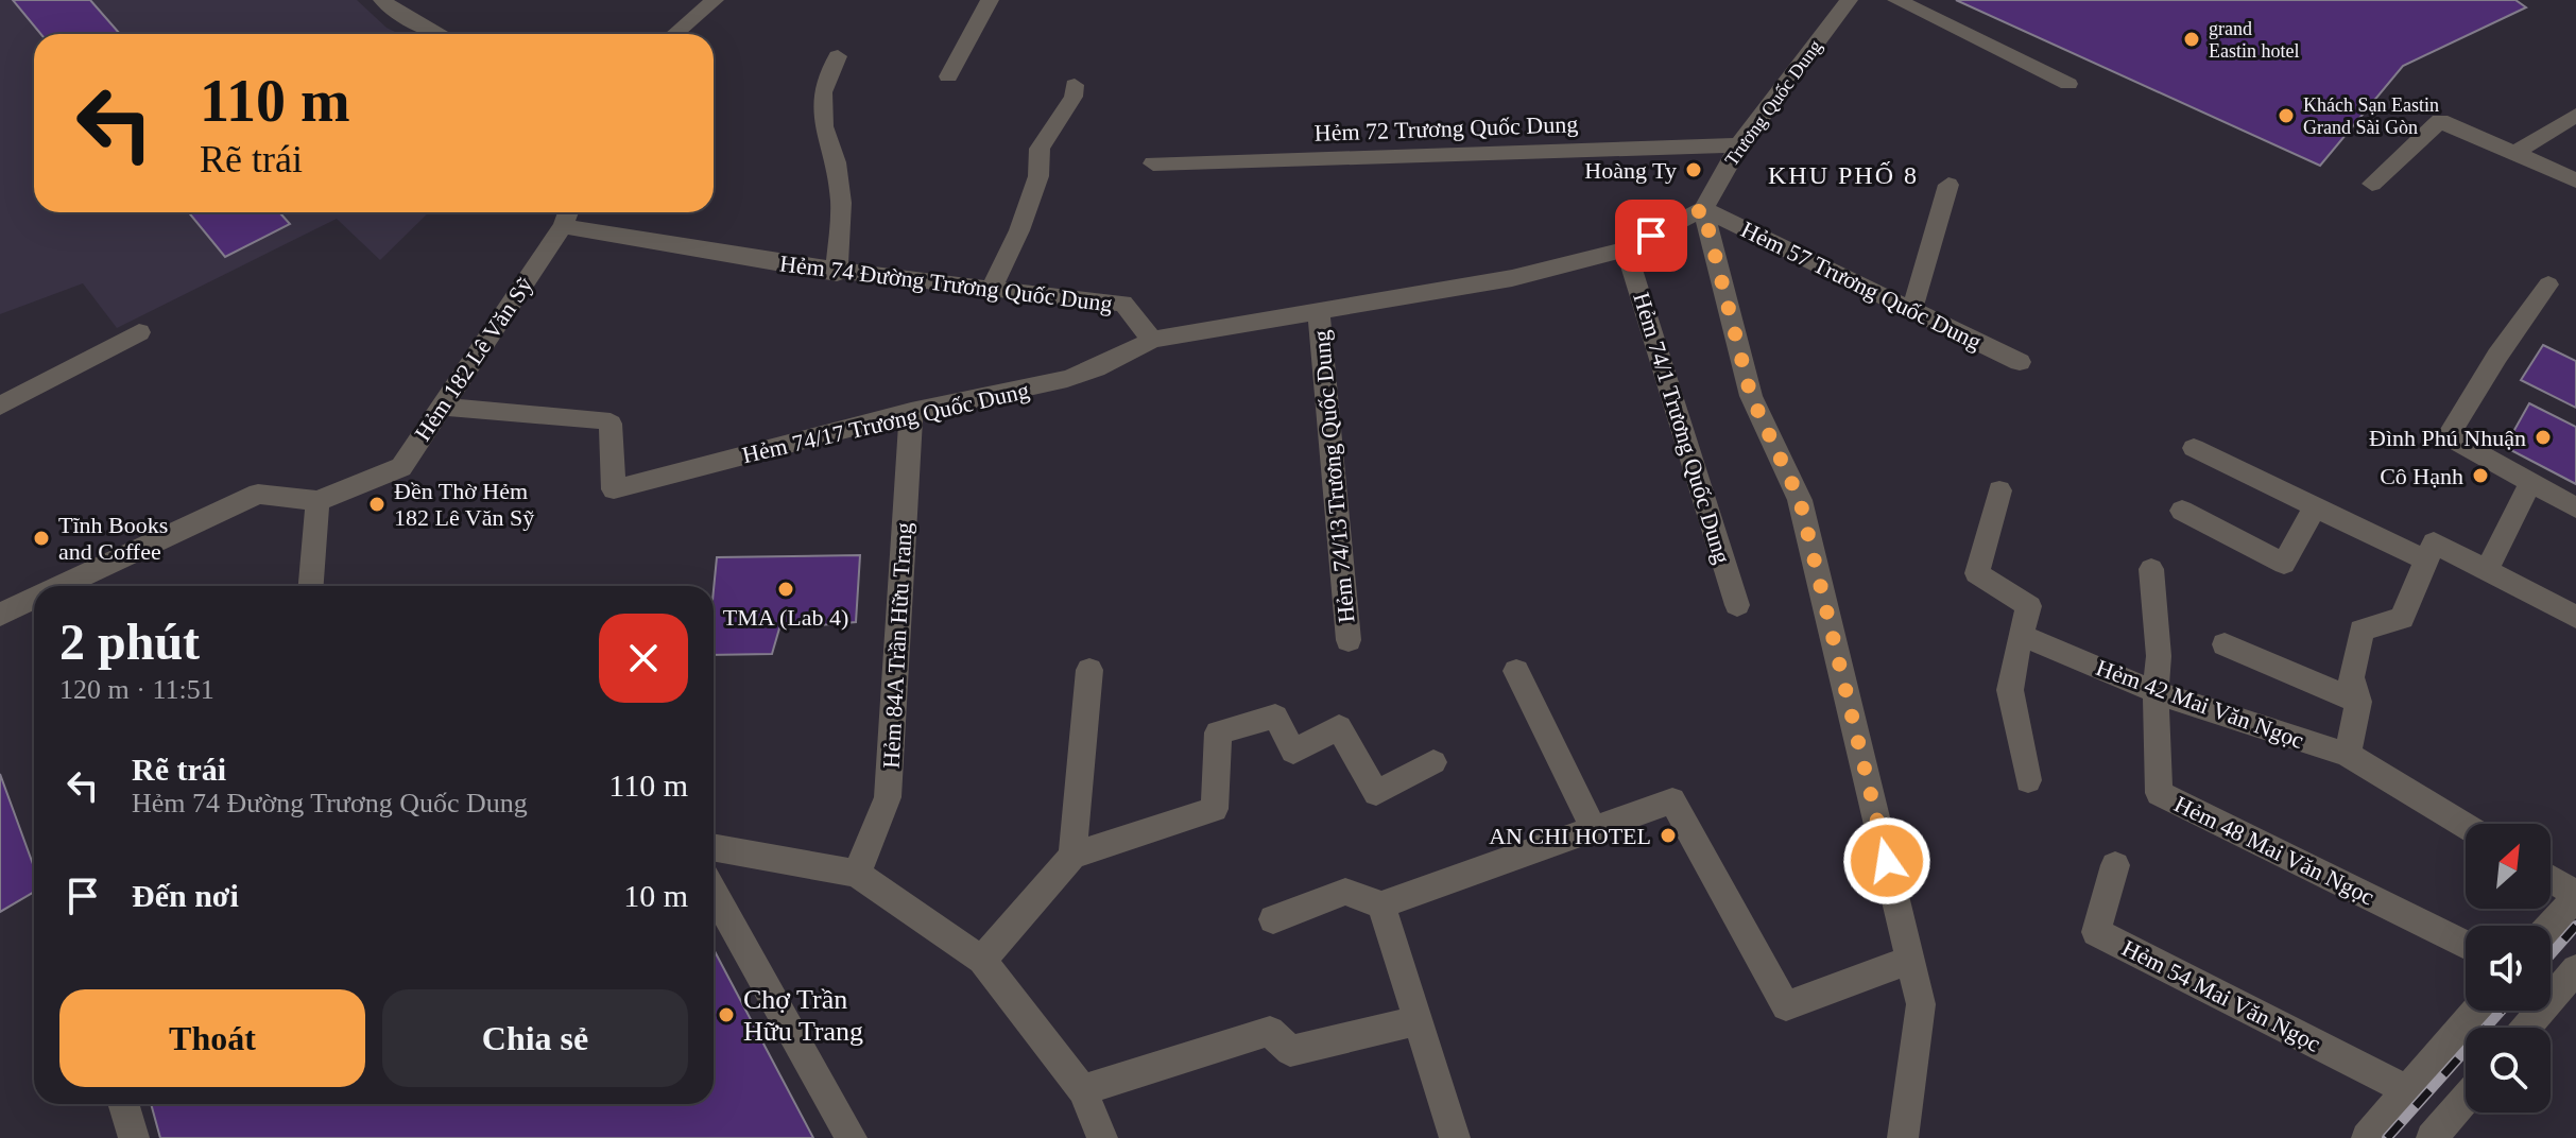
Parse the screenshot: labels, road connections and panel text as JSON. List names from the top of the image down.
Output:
{
  "streets": {
    "street": [
      "Trương Quốc Dung",
      "Hẻm 72 Trương Quốc Dung",
      "Hẻm 74 Đường Trương Quốc Dung",
      "Hẻm 57 Trương Quốc Dung",
      "Hẻm 182 Lê Văn Sỹ",
      "Hẻm 74/17 Trương Quốc Dung",
      "Hẻm 74/1 Trương Quốc Dung",
      "Hẻm 74/13 Trương Quốc Dung",
      "Hẻm 84A Trần Hữu Trang",
      "Hẻm 42 Mai Văn Ngọc",
      "Hẻm 48 Mai Văn Ngọc",
      "Hẻm 54 Mai Văn Ngọc"
    ]
  },
  "crossings": [
    ["Trương Quốc Dung", "Hẻm 72 Trương Quốc Dung"],
    ["Trương Quốc Dung", "Hẻm 57 Trương Quốc Dung"],
    ["Hẻm 74 Đường Trương Quốc Dung", "Hẻm 182 Lê Văn Sỹ"],
    ["Hẻm 74 Đường Trương Quốc Dung", "Hẻm 74/17 Trương Quốc Dung"],
    ["Hẻm 182 Lê Văn Sỹ", "Hẻm 74/17 Trương Quốc Dung"],
    ["Hẻm 74/17 Trương Quốc Dung", "Hẻm 84A Trần Hữu Trang"],
    ["Hẻm 42 Mai Văn Ngọc", "Hẻm 48 Mai Văn Ngọc"]
  ],
  "districts": ["KHU PHỐ 8"],
  "places": [
    "grand Eastin hotel",
    "Khách Sạn Eastin Grand Sài Gòn",
    "Hoàng Ty",
    "Đình Phú Nhuận",
    "Cô Hạnh",
    "Đền Thờ Hẻm 182 Lê Văn Sỹ",
    "Tĩnh Books and Coffee",
    "TMA (Lab 4)",
    "AN CHI HOTEL",
    "Chợ Trần Hữu Trang"
  ],
  "north": "top right",
  "page": {
    "turn": ["110 m", "Rẽ trái"],
    "heading": ["2 phút", "120 m · 11:51"],
    "list": [
      {
        "name": "Rẽ trái",
        "note": "Hẻm 74 Đường Trương Quốc Dung",
        "value": "110 m"
      },
      {
        "name": "Đến nơi",
        "value": "10 m"
      }
    ],
    "buttons": ["Thoát", "Chia sẻ"]
  }
}
